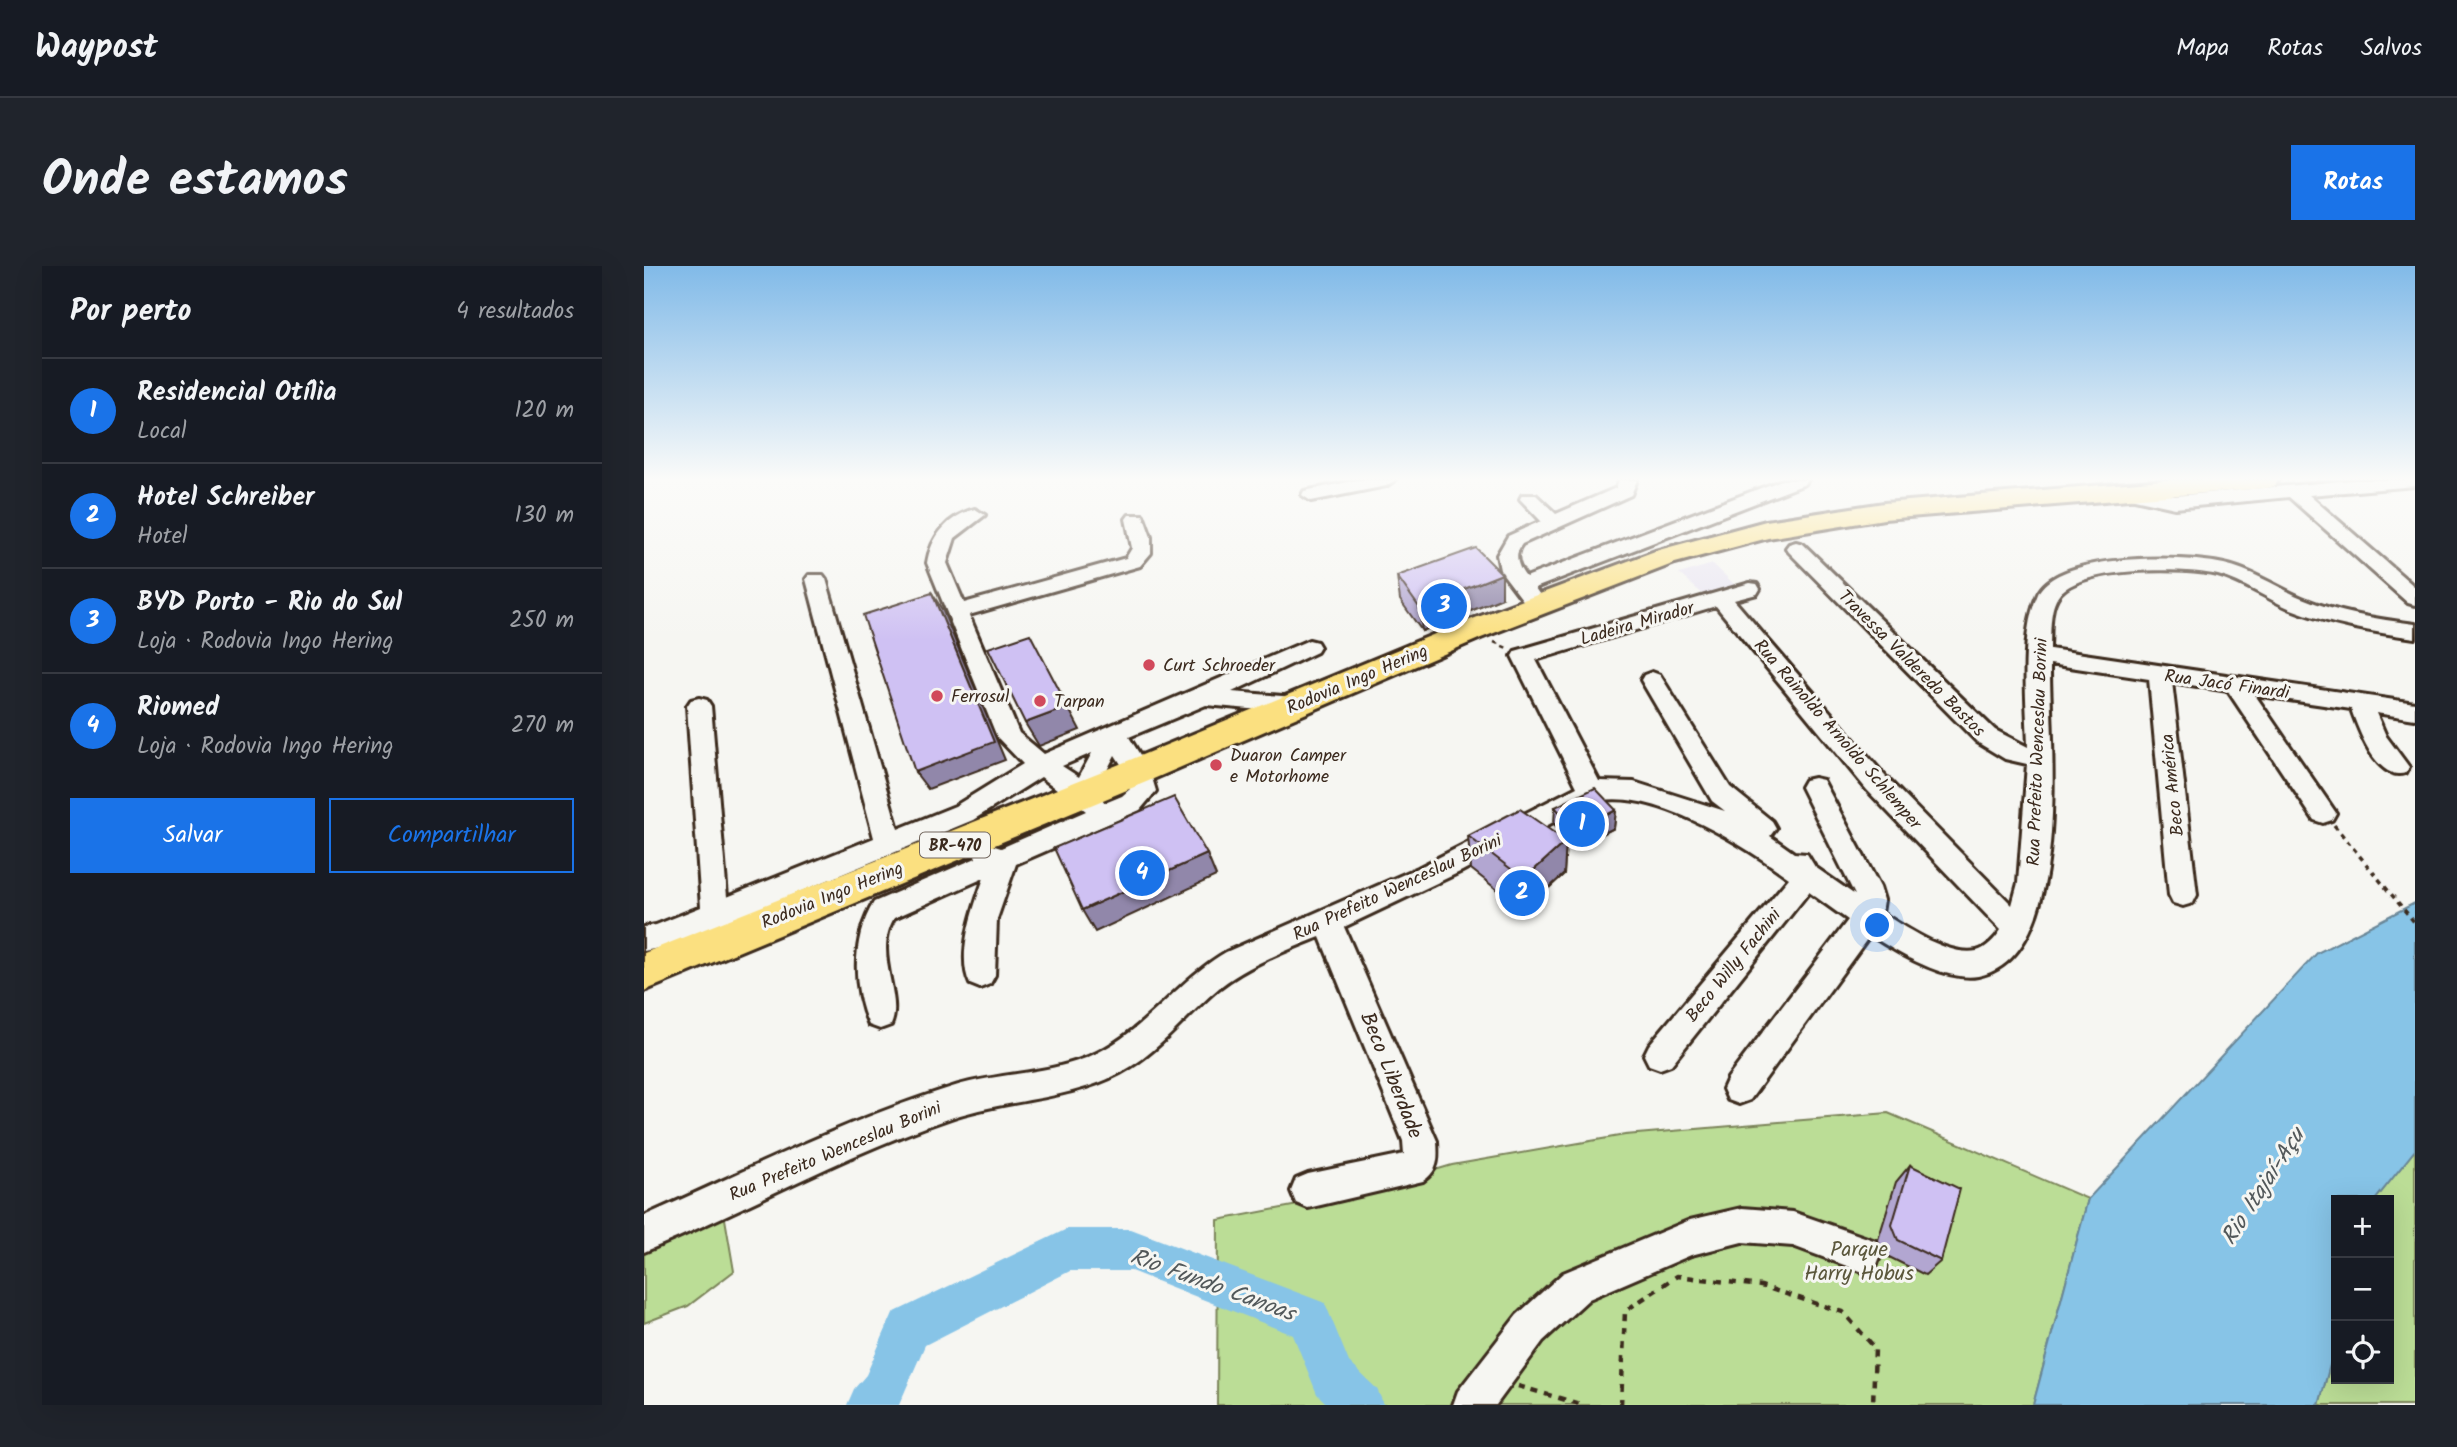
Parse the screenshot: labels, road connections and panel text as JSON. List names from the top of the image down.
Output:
{
  "streets": {
    "highway": ["Rodovia Ingo Hering", "BR-470"],
    "street": [
      "Ladeira Mirador",
      "Travessa Valderedo Bastos",
      "Rua Jacó Finardi",
      "Rua Rainoldo Arnoldo Schlemper",
      "Rua Prefeito Wenceslau Borini",
      "Beco América",
      "Beco Willy Fachini",
      "Beco Liberdade"
    ]
  },
  "crossings": [
    ["Ladeira Mirador", "Rua Rainoldo Arnoldo Schlemper"],
    ["Travessa Valderedo Bastos", "Rua Prefeito Wenceslau Borini"],
    ["Rua Jacó Finardi", "Rua Prefeito Wenceslau Borini"],
    ["Rua Jacó Finardi", "Beco América"],
    ["Rua Rainoldo Arnoldo Schlemper", "Rua Prefeito Wenceslau Borini"],
    ["Rua Prefeito Wenceslau Borini", "Beco Willy Fachini"],
    ["Rua Prefeito Wenceslau Borini", "Beco Liberdade"]
  ],
  "water": ["Rio Itajaí-Açu", "Rio Fundo Canoas"],
  "parks": ["Parque Harry Hobus"],
  "places": [
    "Curt Schroeder",
    "Ferrosul",
    "Tarpan",
    "Duaron Camper e Motorhome"
  ],
  "page": {
    "header": "Waypost",
    "nav": ["Mapa", "Rotas", "Salvos"],
    "title": "Onde estamos",
    "buttons": [
      "Rotas",
      ["Salvar", "Compartilhar"]
    ],
    "heading": ["Por perto", "4 resultados"],
    "list": [
      {
        "mark": "1",
        "name": "Residencial Otília",
        "note": "Local",
        "value": "120 m"
      },
      {
        "mark": "2",
        "name": "Hotel Schreiber",
        "note": "Hotel",
        "value": "130 m"
      },
      {
        "mark": "3",
        "name": "BYD Porto - Rio do Sul",
        "note": "Loja · Rodovia Ingo Hering",
        "value": "250 m"
      },
      {
        "mark": "4",
        "name": "Riomed",
        "note": "Loja · Rodovia Ingo Hering",
        "value": "270 m"
      }
    ],
    "pins": [
      "3",
      "1",
      "4",
      "2"
    ],
    "map_buttons": ["+", "−"]
  }
}
